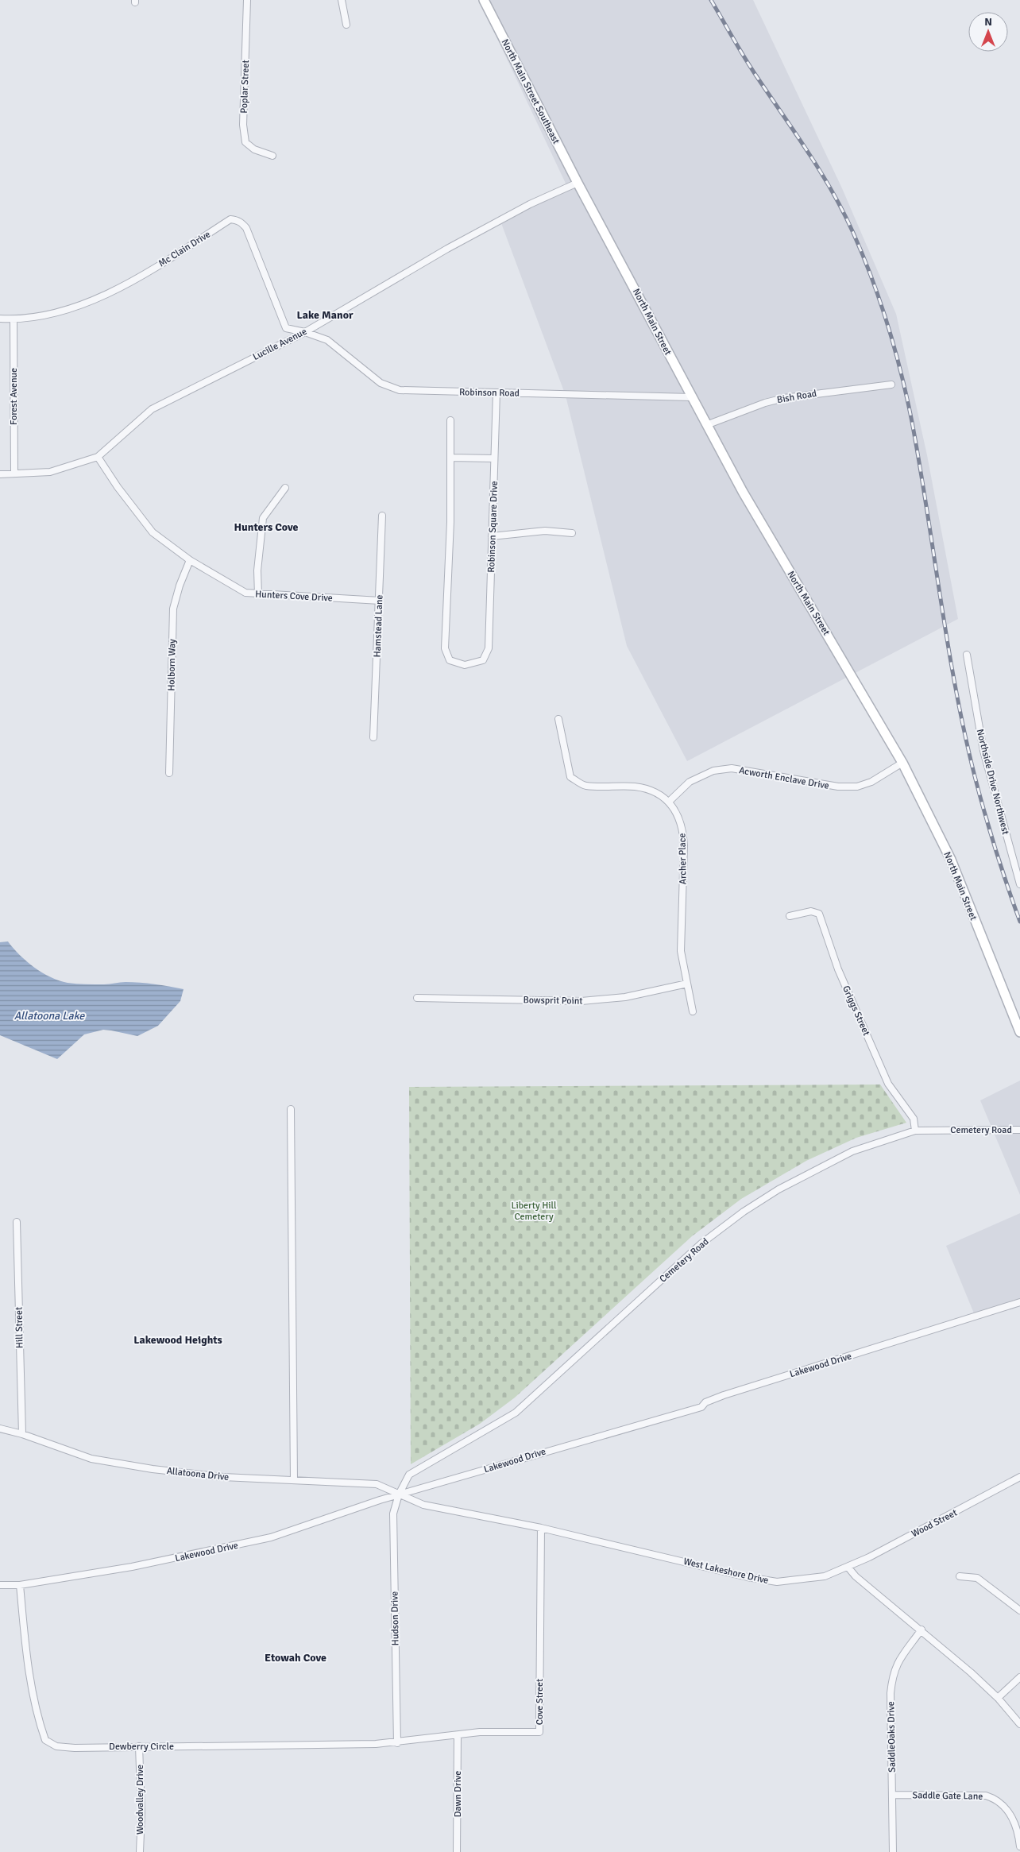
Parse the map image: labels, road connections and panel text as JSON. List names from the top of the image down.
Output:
{
  "streets": {
    "main road": ["North Main Street Southeast", "North Main Street"],
    "street": [
      "Poplar Street",
      "Mc Clain Drive",
      "Lucille Avenue",
      "Robinson Road",
      "Forest Avenue",
      "Bish Road",
      "Robinson Square Drive",
      "Hunters Cove Drive",
      "Hamstead Lane",
      "Holborn Way",
      "Acworth Enclave Drive",
      "Northside Drive Northwest",
      "Archer Place",
      "Bowsprit Point",
      "Griggs Street",
      "Cemetery Road",
      "Hill Street",
      "Lakewood Drive",
      "Allatoona Drive",
      "Wood Street",
      "West Lakeshore Drive",
      "Hudson Drive",
      "Cove Street",
      "SaddleOaks Drive",
      "Dewberry Circle",
      "Dawn Drive",
      "Saddle Gate Lane",
      "Woodvalley Drive"
    ]
  },
  "crossings": [
    ["North Main Street Southeast", "North Main Street"],
    ["North Main Street Southeast", "Lucille Avenue"],
    ["Mc Clain Drive", "Lucille Avenue"],
    ["Mc Clain Drive", "Robinson Road"],
    ["Mc Clain Drive", "Forest Avenue"],
    ["North Main Street", "Lucille Avenue"],
    ["North Main Street", "Robinson Road"],
    ["North Main Street", "Bish Road"],
    ["North Main Street", "Acworth Enclave Drive"],
    ["Lucille Avenue", "Robinson Road"],
    ["Lucille Avenue", "Forest Avenue"],
    ["Lucille Avenue", "Hunters Cove Drive"],
    ["Robinson Road", "Robinson Square Drive"],
    ["Hunters Cove Drive", "Hamstead Lane"],
    ["Hunters Cove Drive", "Holborn Way"],
    ["Acworth Enclave Drive", "Archer Place"],
    ["Archer Place", "Bowsprit Point"],
    ["Griggs Street", "Cemetery Road"],
    ["Cemetery Road", "Lakewood Drive"],
    ["Cemetery Road", "Allatoona Drive"],
    ["Cemetery Road", "West Lakeshore Drive"],
    ["Cemetery Road", "Hudson Drive"],
    ["Hill Street", "Allatoona Drive"],
    ["Lakewood Drive", "Allatoona Drive"],
    ["Lakewood Drive", "West Lakeshore Drive"],
    ["Lakewood Drive", "Hudson Drive"],
    ["Lakewood Drive", "Dewberry Circle"],
    ["Allatoona Drive", "West Lakeshore Drive"],
    ["Allatoona Drive", "Hudson Drive"],
    ["Wood Street", "West Lakeshore Drive"],
    ["West Lakeshore Drive", "Hudson Drive"],
    ["West Lakeshore Drive", "Cove Street"],
    ["Hudson Drive", "Cove Street"],
    ["Hudson Drive", "Dewberry Circle"],
    ["Cove Street", "Dewberry Circle"],
    ["Cove Street", "Dawn Drive"],
    ["SaddleOaks Drive", "Saddle Gate Lane"],
    ["Dewberry Circle", "Woodvalley Drive"]
  ],
  "districts": [
    "Lake Manor",
    "Hunters Cove",
    "Lakewood Heights",
    "Etowah Cove"
  ],
  "water": ["Allatoona Lake"],
  "parks": ["Liberty Hill Cemetery"],
  "north": "top"
}
